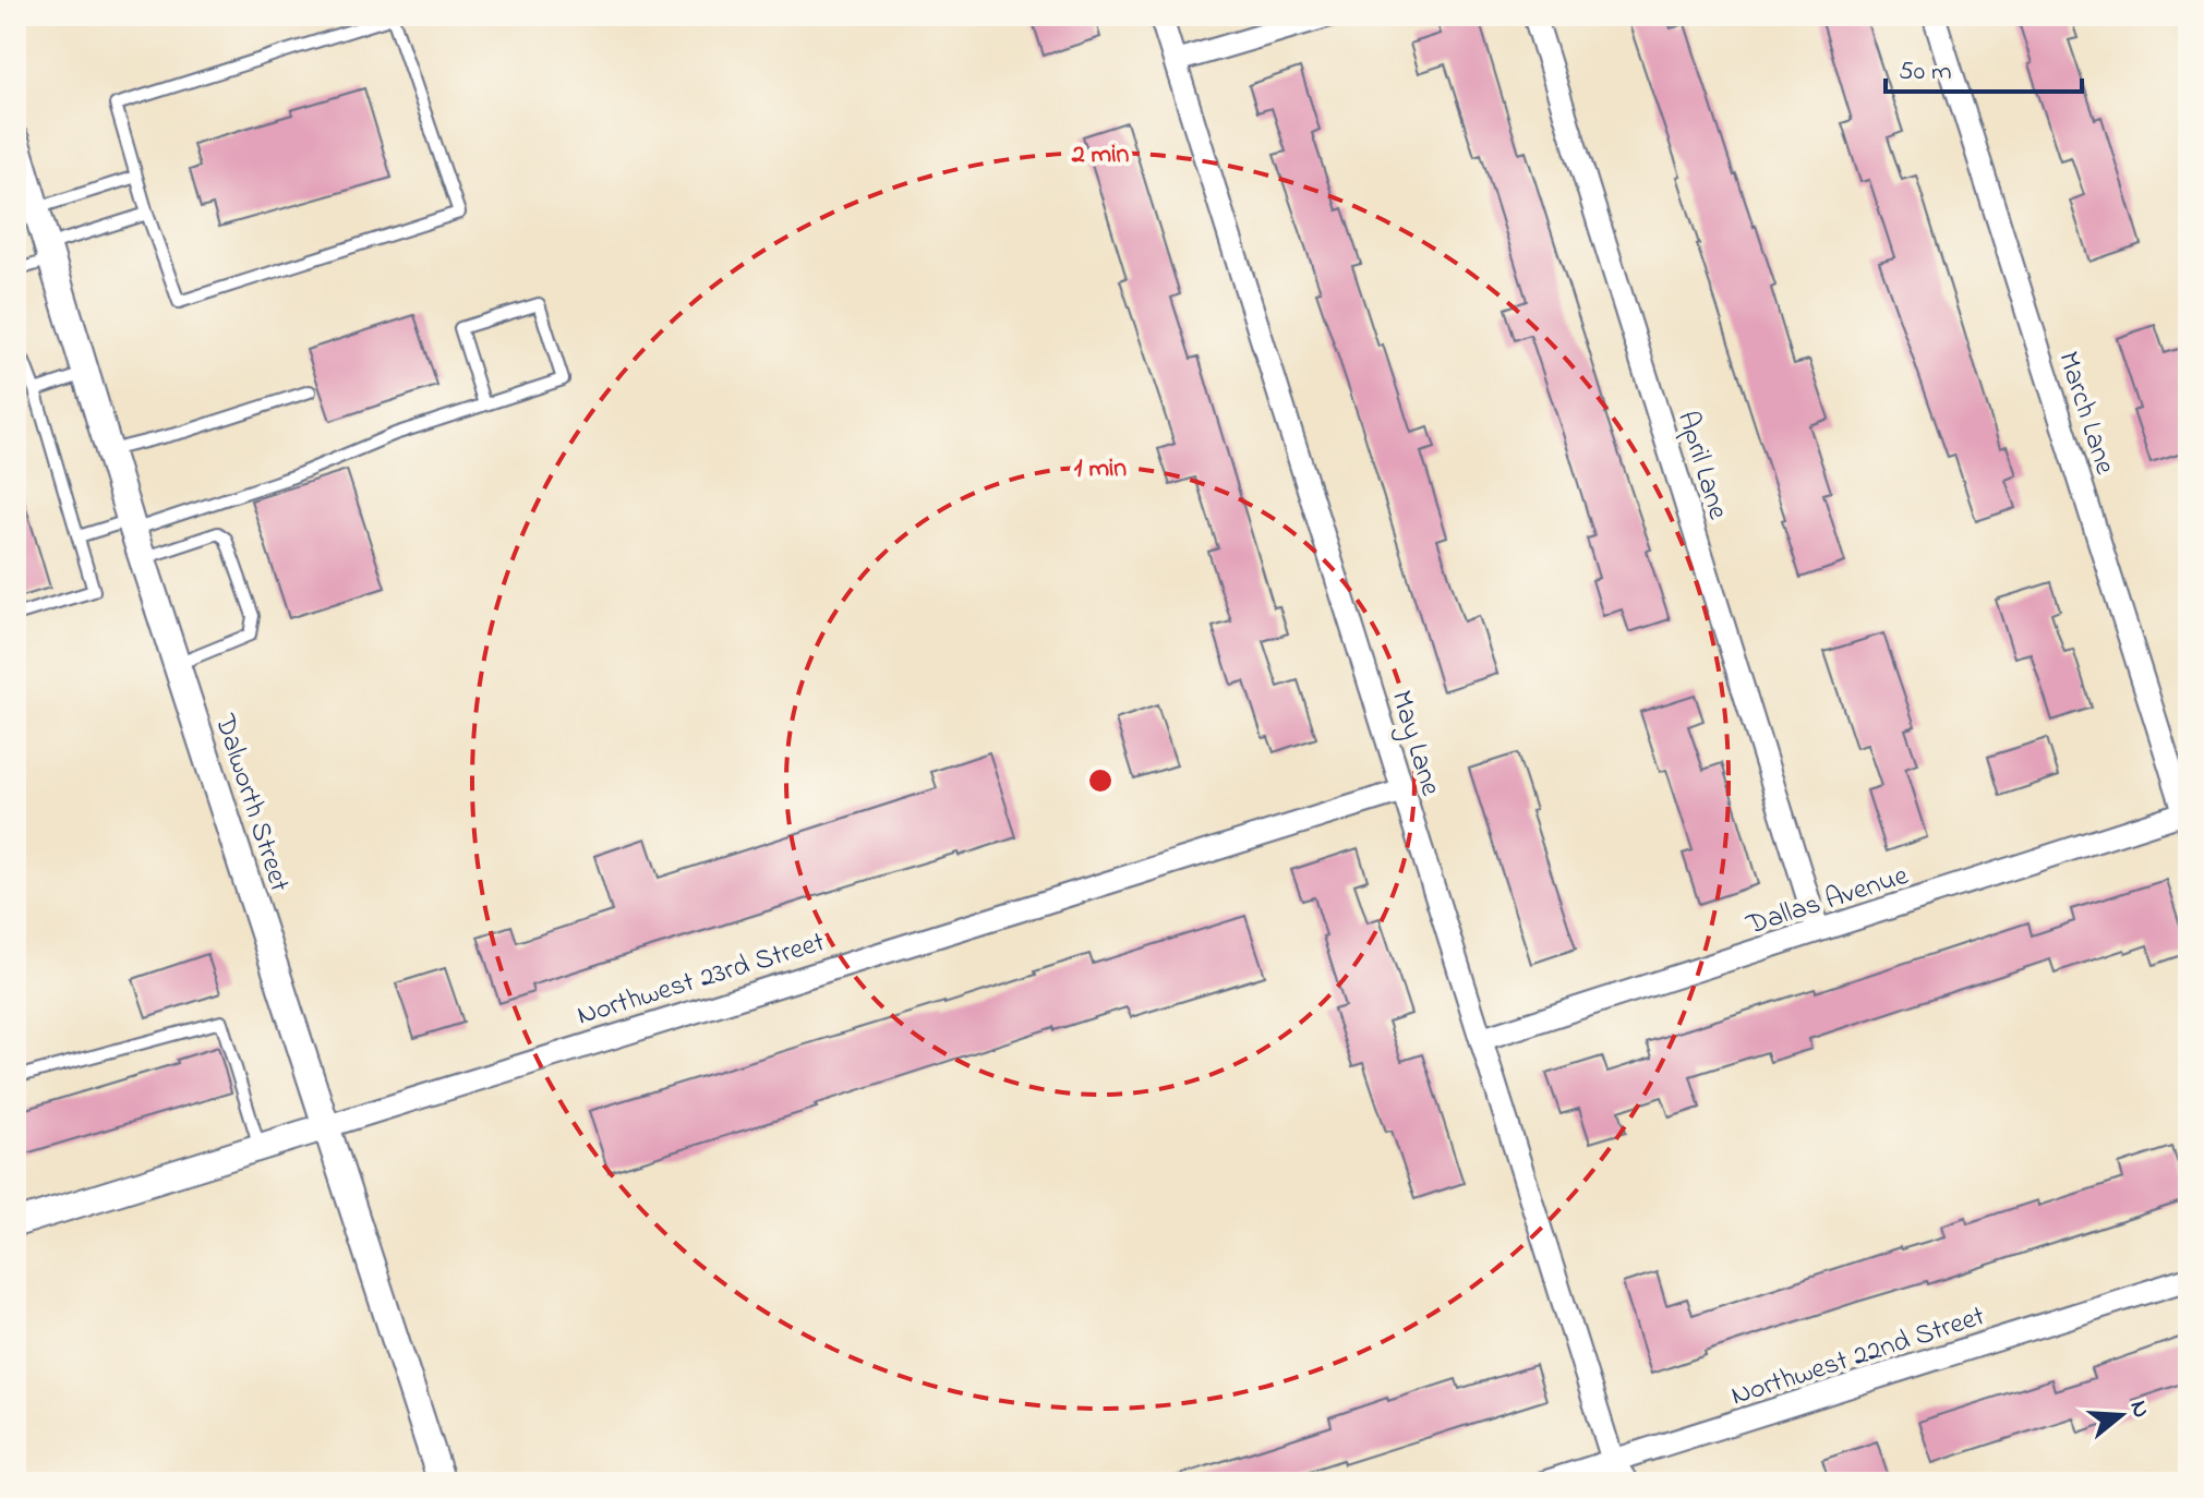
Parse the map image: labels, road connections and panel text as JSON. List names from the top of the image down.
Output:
{
  "streets": {
    "street": [
      "March Lane",
      "April Lane",
      "May Lane",
      "Dalworth Street",
      "Dallas Avenue",
      "Northwest 23rd Street",
      "Northwest 22nd Street"
    ]
  },
  "crossings": [
    ["March Lane", "Dallas Avenue"],
    ["April Lane", "Dallas Avenue"],
    ["May Lane", "Dallas Avenue"],
    ["May Lane", "Northwest 23rd Street"],
    ["May Lane", "Northwest 22nd Street"],
    ["Dalworth Street", "Northwest 23rd Street"]
  ],
  "scale_bar": "50 m",
  "north": "right",
  "rings": ["2 min", "1 min"]
}
